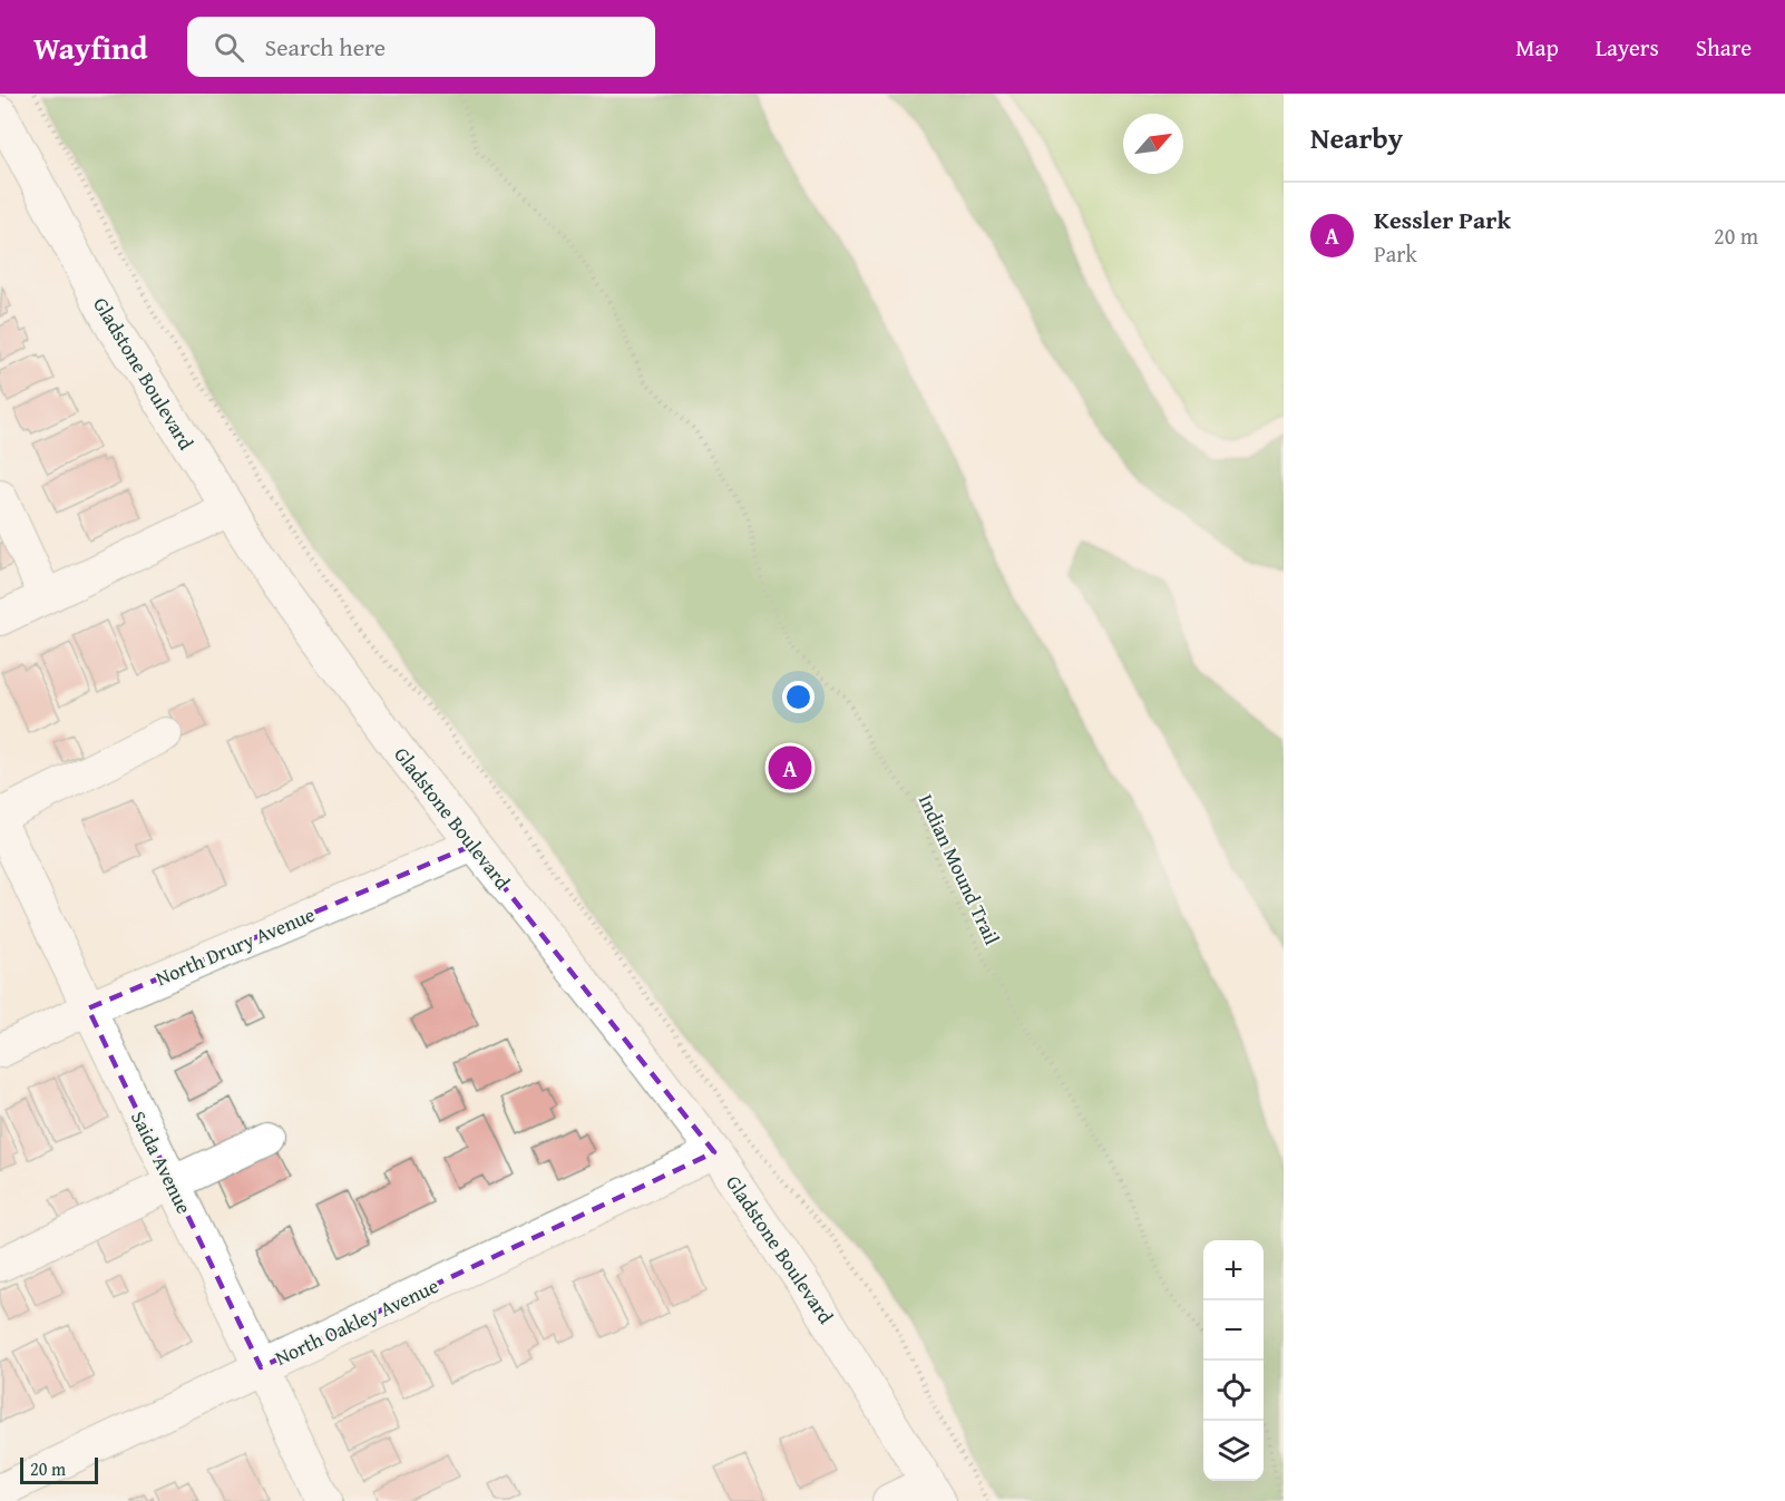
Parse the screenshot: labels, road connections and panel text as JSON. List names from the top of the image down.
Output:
{
  "streets": {
    "street": [
      "Gladstone Boulevard",
      "North Drury Avenue",
      "Saida Avenue",
      "North Oakley Avenue"
    ],
    "path": ["Indian Mound Trail"]
  },
  "crossings": [
    ["Gladstone Boulevard", "North Drury Avenue"],
    ["Gladstone Boulevard", "North Oakley Avenue"],
    ["North Drury Avenue", "Saida Avenue"],
    ["Saida Avenue", "North Oakley Avenue"]
  ],
  "scale_bar": "20 m",
  "north": "top right",
  "page": {
    "header": "Wayfind",
    "search": "Search here",
    "nav": ["Map", "Layers", "Share"],
    "heading": "Nearby",
    "list": [
      {
        "mark": "A",
        "name": "Kessler Park",
        "note": "Park",
        "value": "20 m"
      }
    ],
    "pins": "A",
    "map_buttons": ["+", "−"],
    "scale": "20 m"
  }
}
